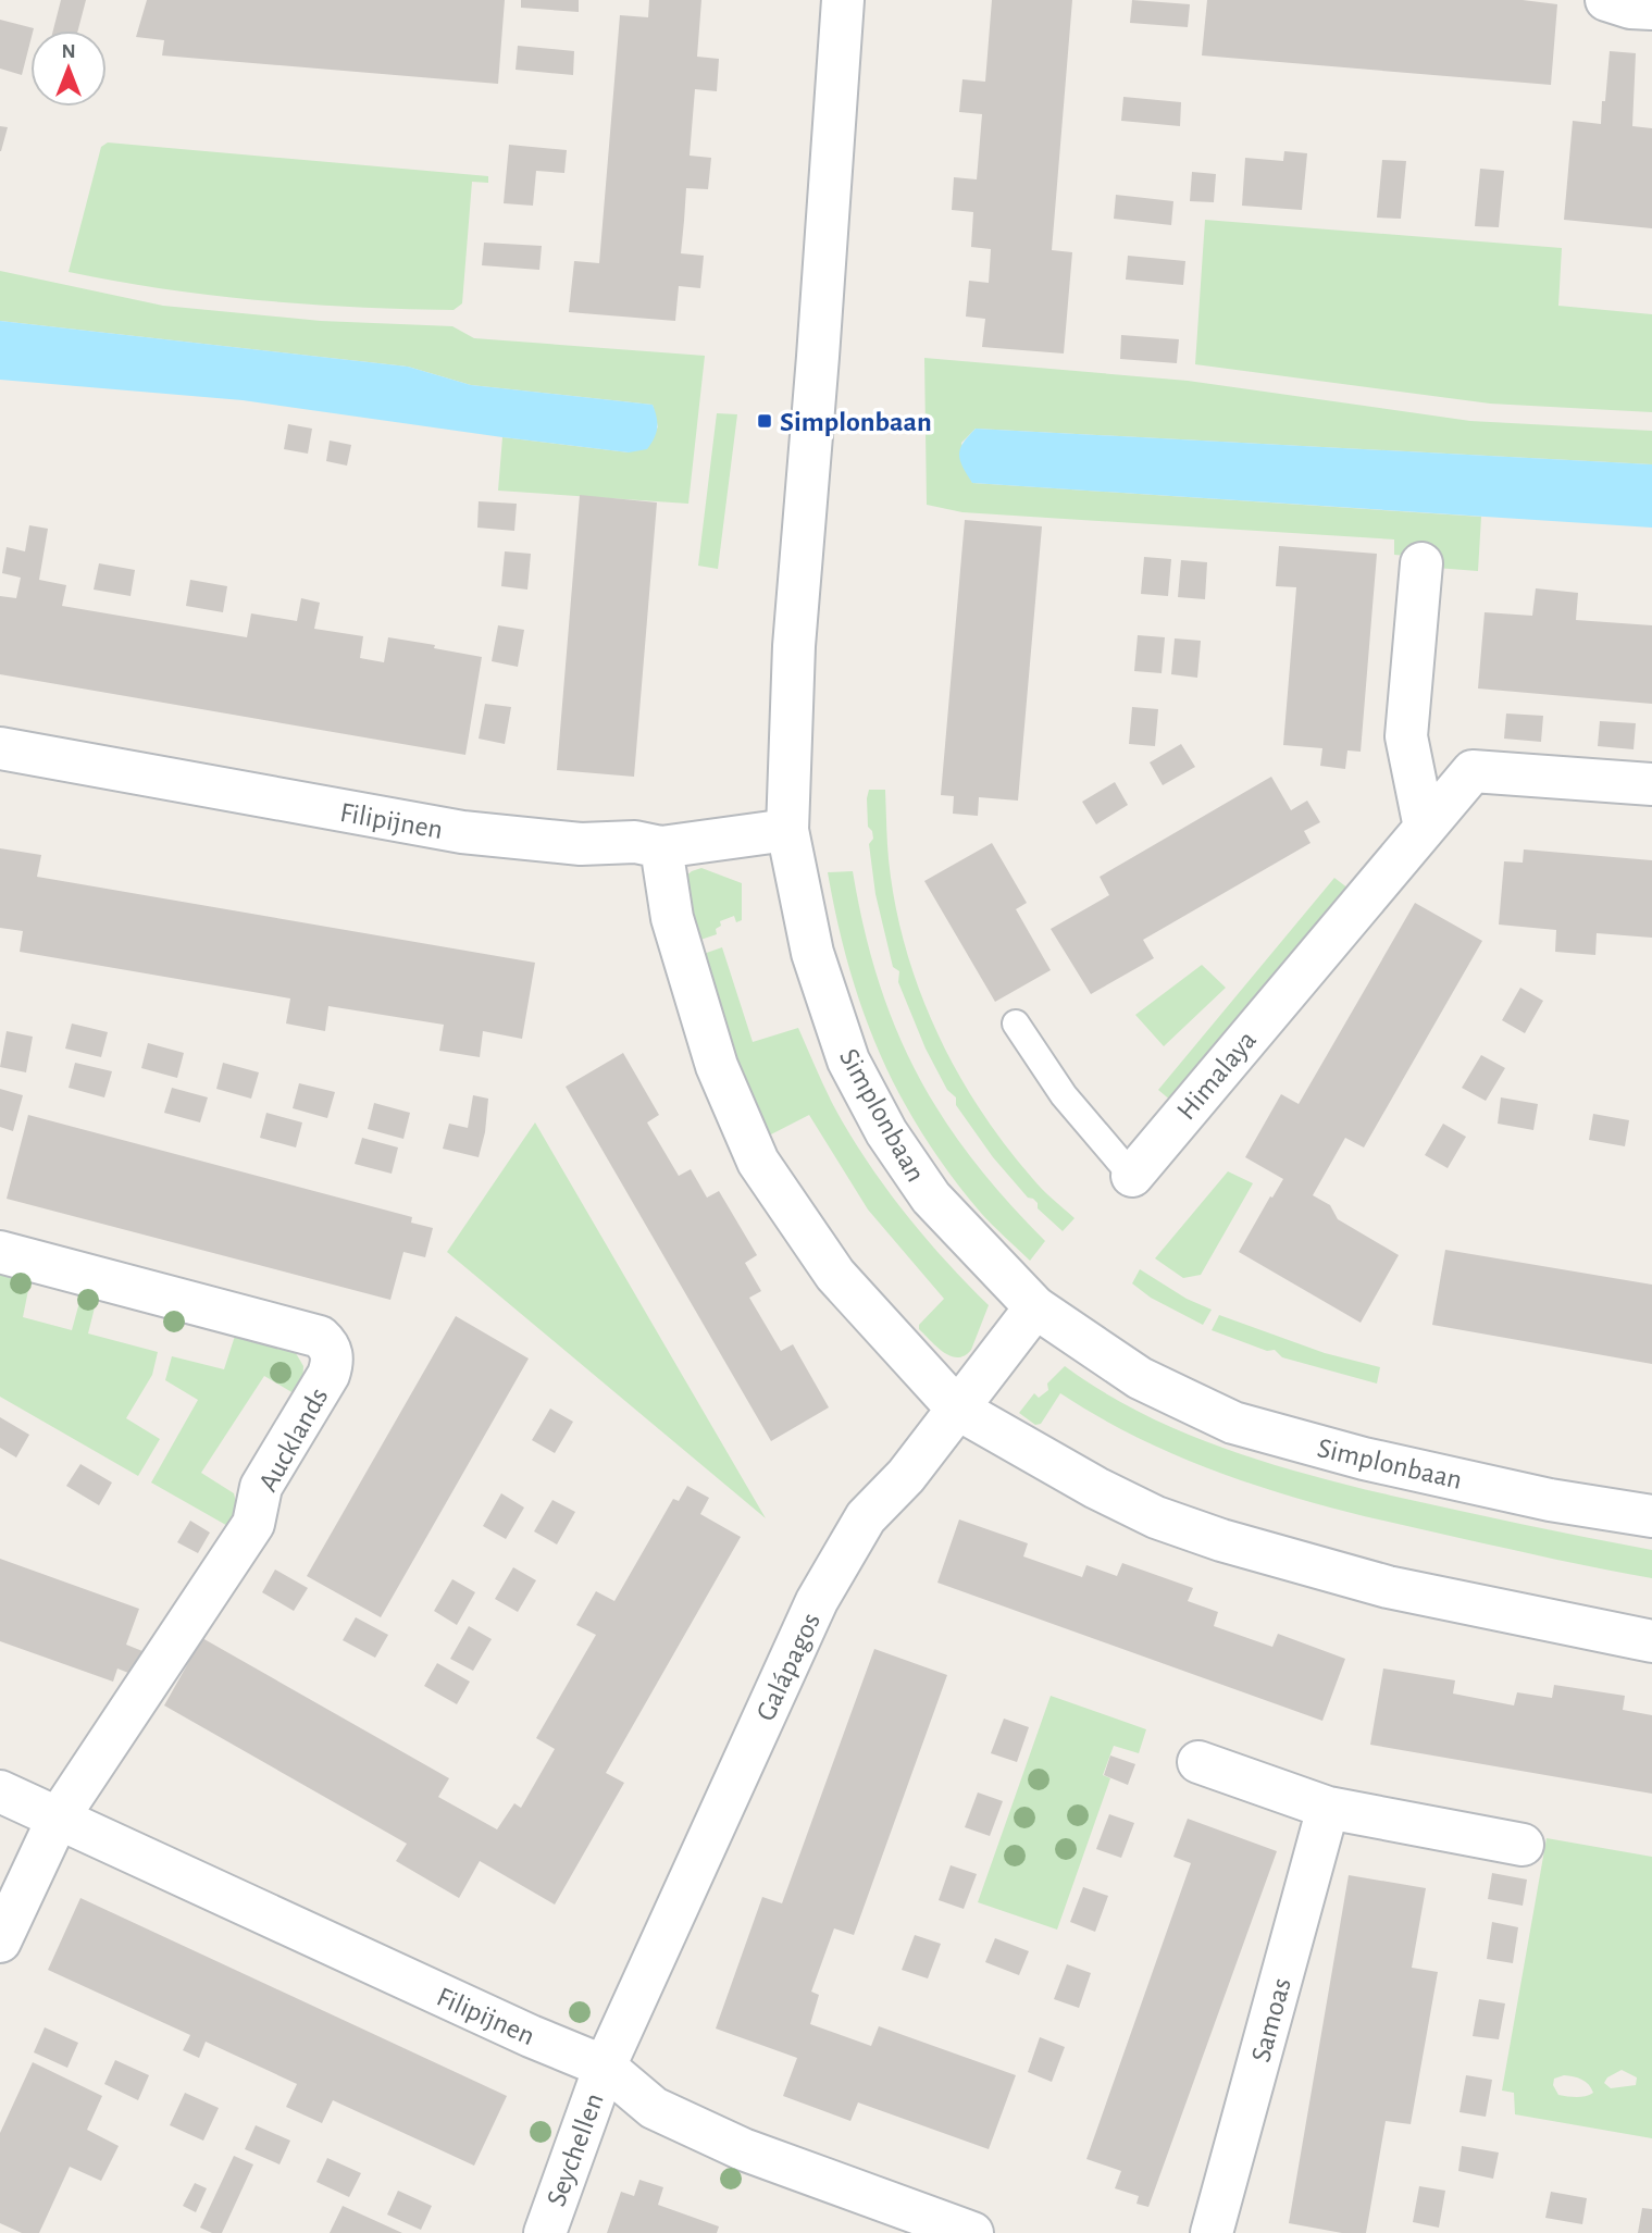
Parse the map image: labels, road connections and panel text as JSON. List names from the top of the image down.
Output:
{
  "streets": {
    "street": [
      "Filipijnen",
      "Himalaya",
      "Simplonbaan",
      "Aucklands",
      "Galápagos",
      "Samoas",
      "Seychellen"
    ]
  },
  "crossings": [
    ["Filipijnen", "Simplonbaan"],
    ["Filipijnen", "Aucklands"],
    ["Filipijnen", "Galápagos"],
    ["Filipijnen", "Seychellen"],
    ["Simplonbaan", "Galápagos"],
    ["Galápagos", "Seychellen"]
  ],
  "places": {
    "transit": ["Simplonbaan"]
  },
  "north": "top"
}
